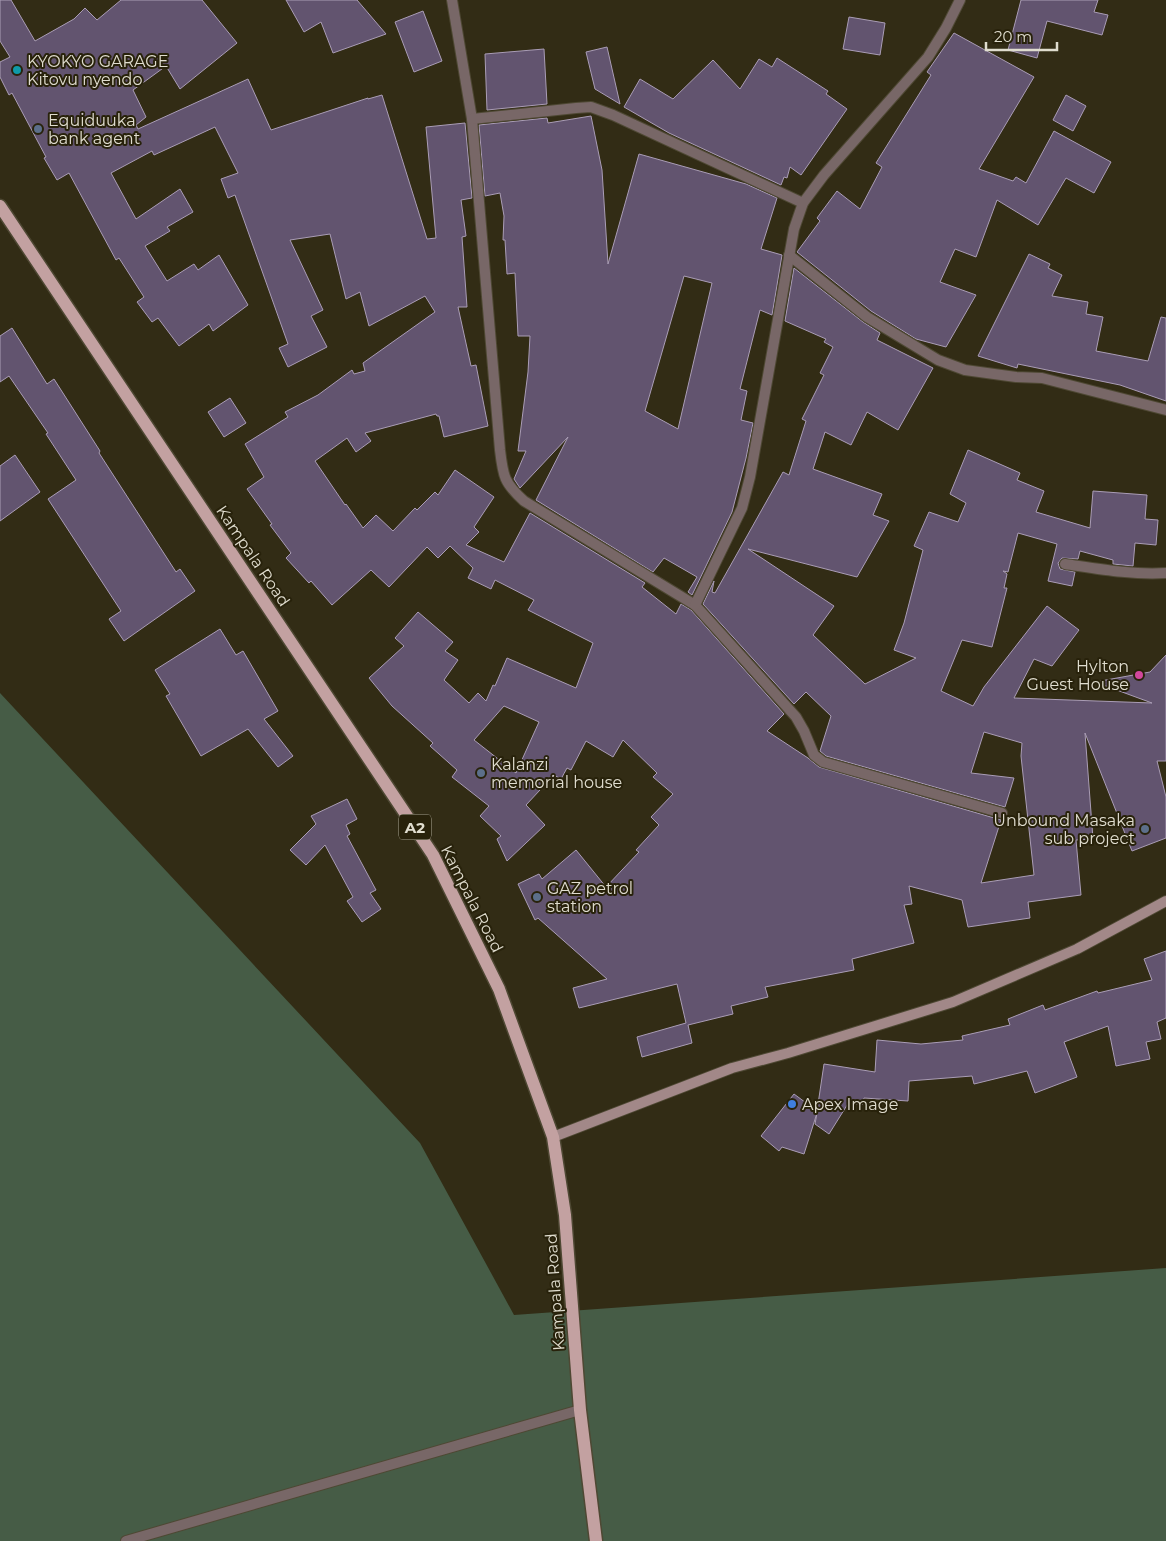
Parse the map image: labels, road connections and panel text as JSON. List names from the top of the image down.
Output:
{
  "streets": {
    "main road": ["Kampala Road", "A2"]
  },
  "places": [
    "KYOKYO GARAGE Kitovu nyendo",
    "Equiduuka bank agent",
    "Hylton Guest House",
    "Kalanzi memorial house",
    "Unbound Masaka sub project",
    "GAZ petrol station",
    "Apex Image"
  ],
  "scale_bar": "20 m"
}
